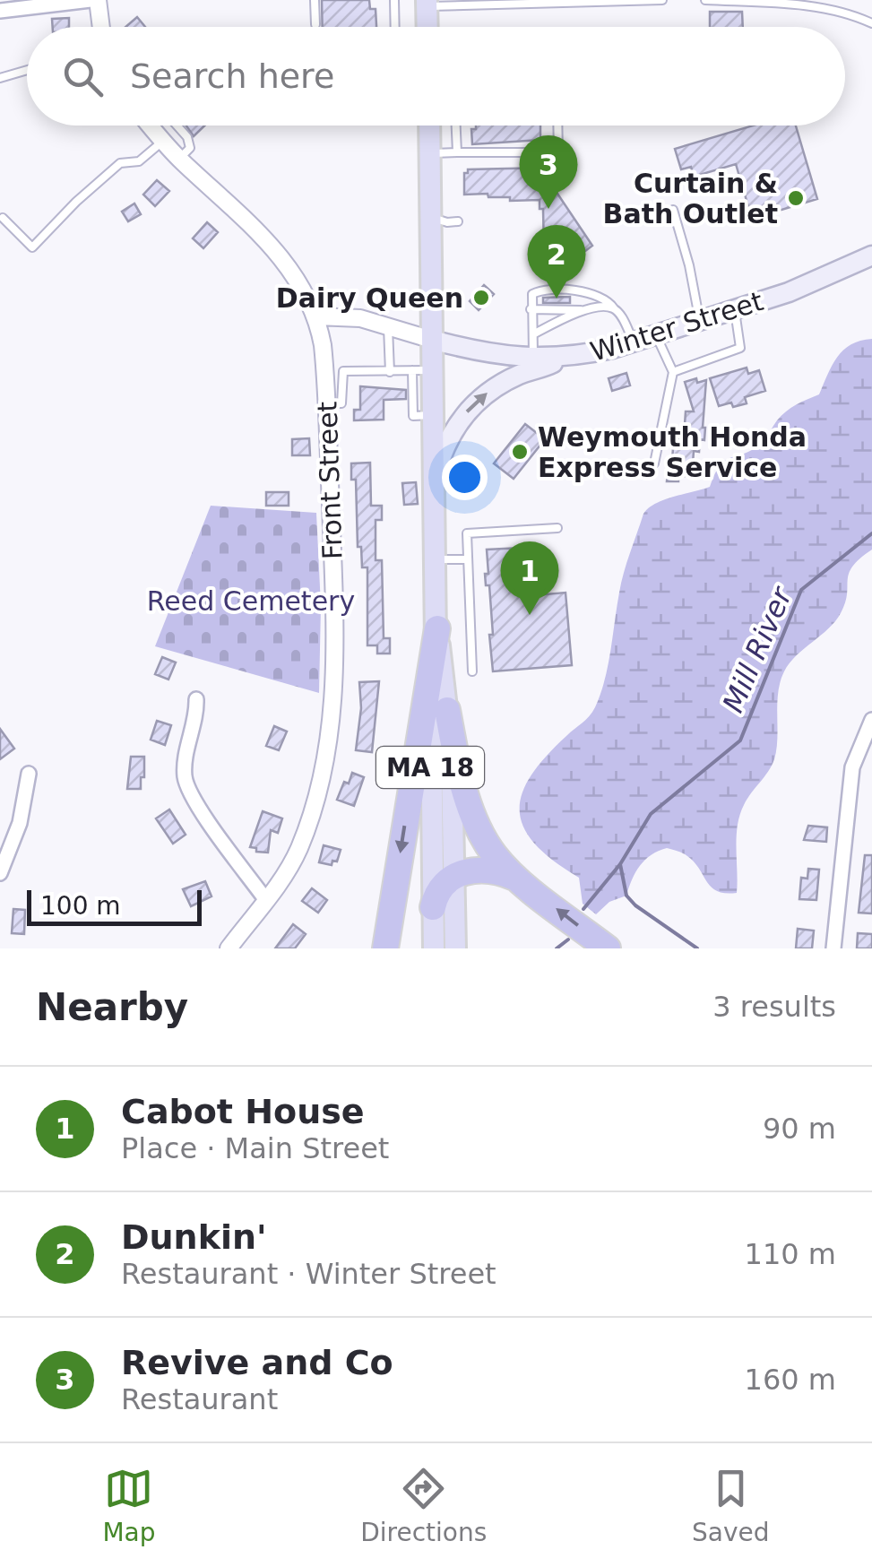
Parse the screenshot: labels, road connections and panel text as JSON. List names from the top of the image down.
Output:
{
  "streets": {
    "main road": ["Winter Street", "MA 18"],
    "street": ["Front Street"]
  },
  "crossings": [
    ["Winter Street", "Front Street"],
    ["Winter Street", "MA 18"]
  ],
  "water": ["Mill River"],
  "parks": ["Reed Cemetery"],
  "places": ["Curtain & Bath Outlet", "Dairy Queen", "Weymouth Honda Express Service"],
  "scale_bar": "100 m",
  "page": {
    "search": "Search here",
    "pins": ["3", "2", "1"],
    "scale": "100 m",
    "heading": ["Nearby", "3 results"],
    "list": [
      {
        "mark": "1",
        "name": "Cabot House",
        "note": "Place · Main Street",
        "value": "90 m"
      },
      {
        "mark": "2",
        "name": "Dunkin'",
        "note": "Restaurant · Winter Street",
        "value": "110 m"
      },
      {
        "mark": "3",
        "name": "Revive and Co",
        "note": "Restaurant",
        "value": "160 m"
      }
    ],
    "nav": ["Map", "Directions", "Saved"]
  }
}
